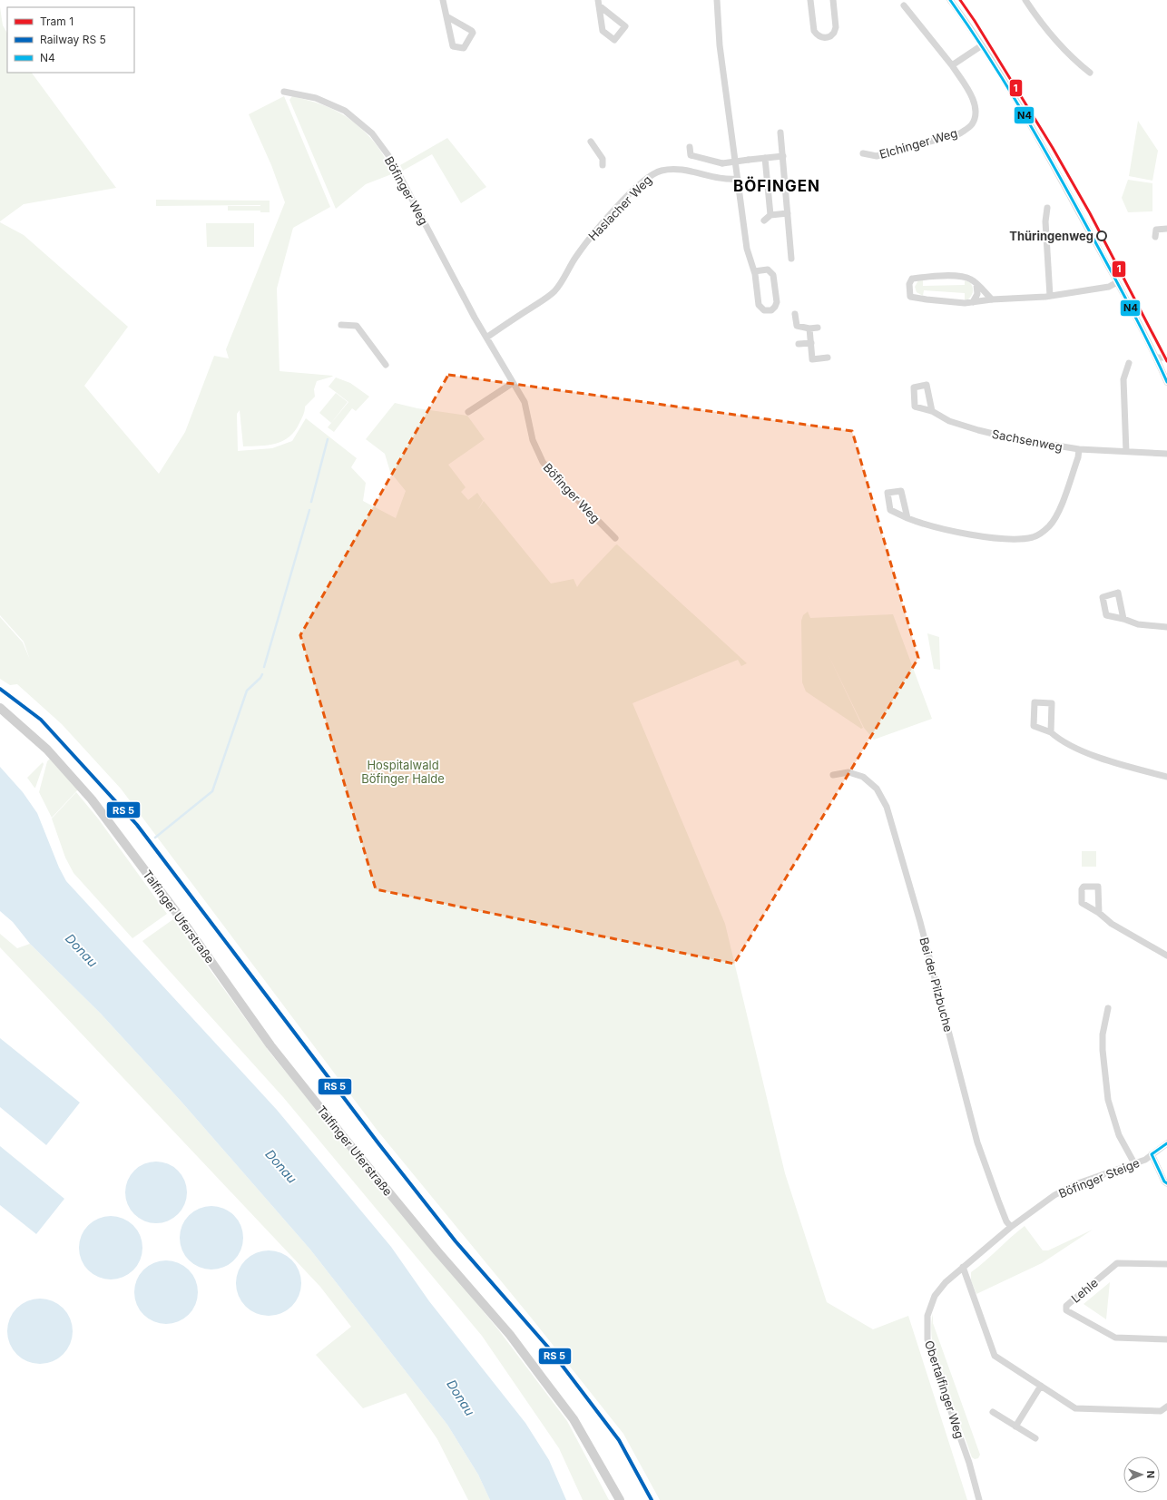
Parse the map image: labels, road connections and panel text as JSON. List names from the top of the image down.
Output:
{
  "streets": {
    "street": [
      "Elchinger Weg",
      "Böfinger Weg",
      "Haslacher Weg",
      "Sachsenweg",
      "Talfinger Uferstraße",
      "Bei der Pilzbuche",
      "Böfinger Steige",
      "Lehle",
      "Obertalfinger Weg"
    ]
  },
  "crossings": [
    ["Böfinger Weg", "Haslacher Weg"],
    ["Bei der Pilzbuche", "Böfinger Steige"],
    ["Böfinger Steige", "Obertalfinger Weg"]
  ],
  "districts": ["BÖFINGEN"],
  "water": ["Donau"],
  "parks": ["Hospitalwald Böfinger Halde"],
  "places": ["Thüringenweg"],
  "lines": ["tram line 1", "transit line N4"],
  "legend": ["Tram 1", "Railway RS 5", "N4"],
  "north": "right"
}
